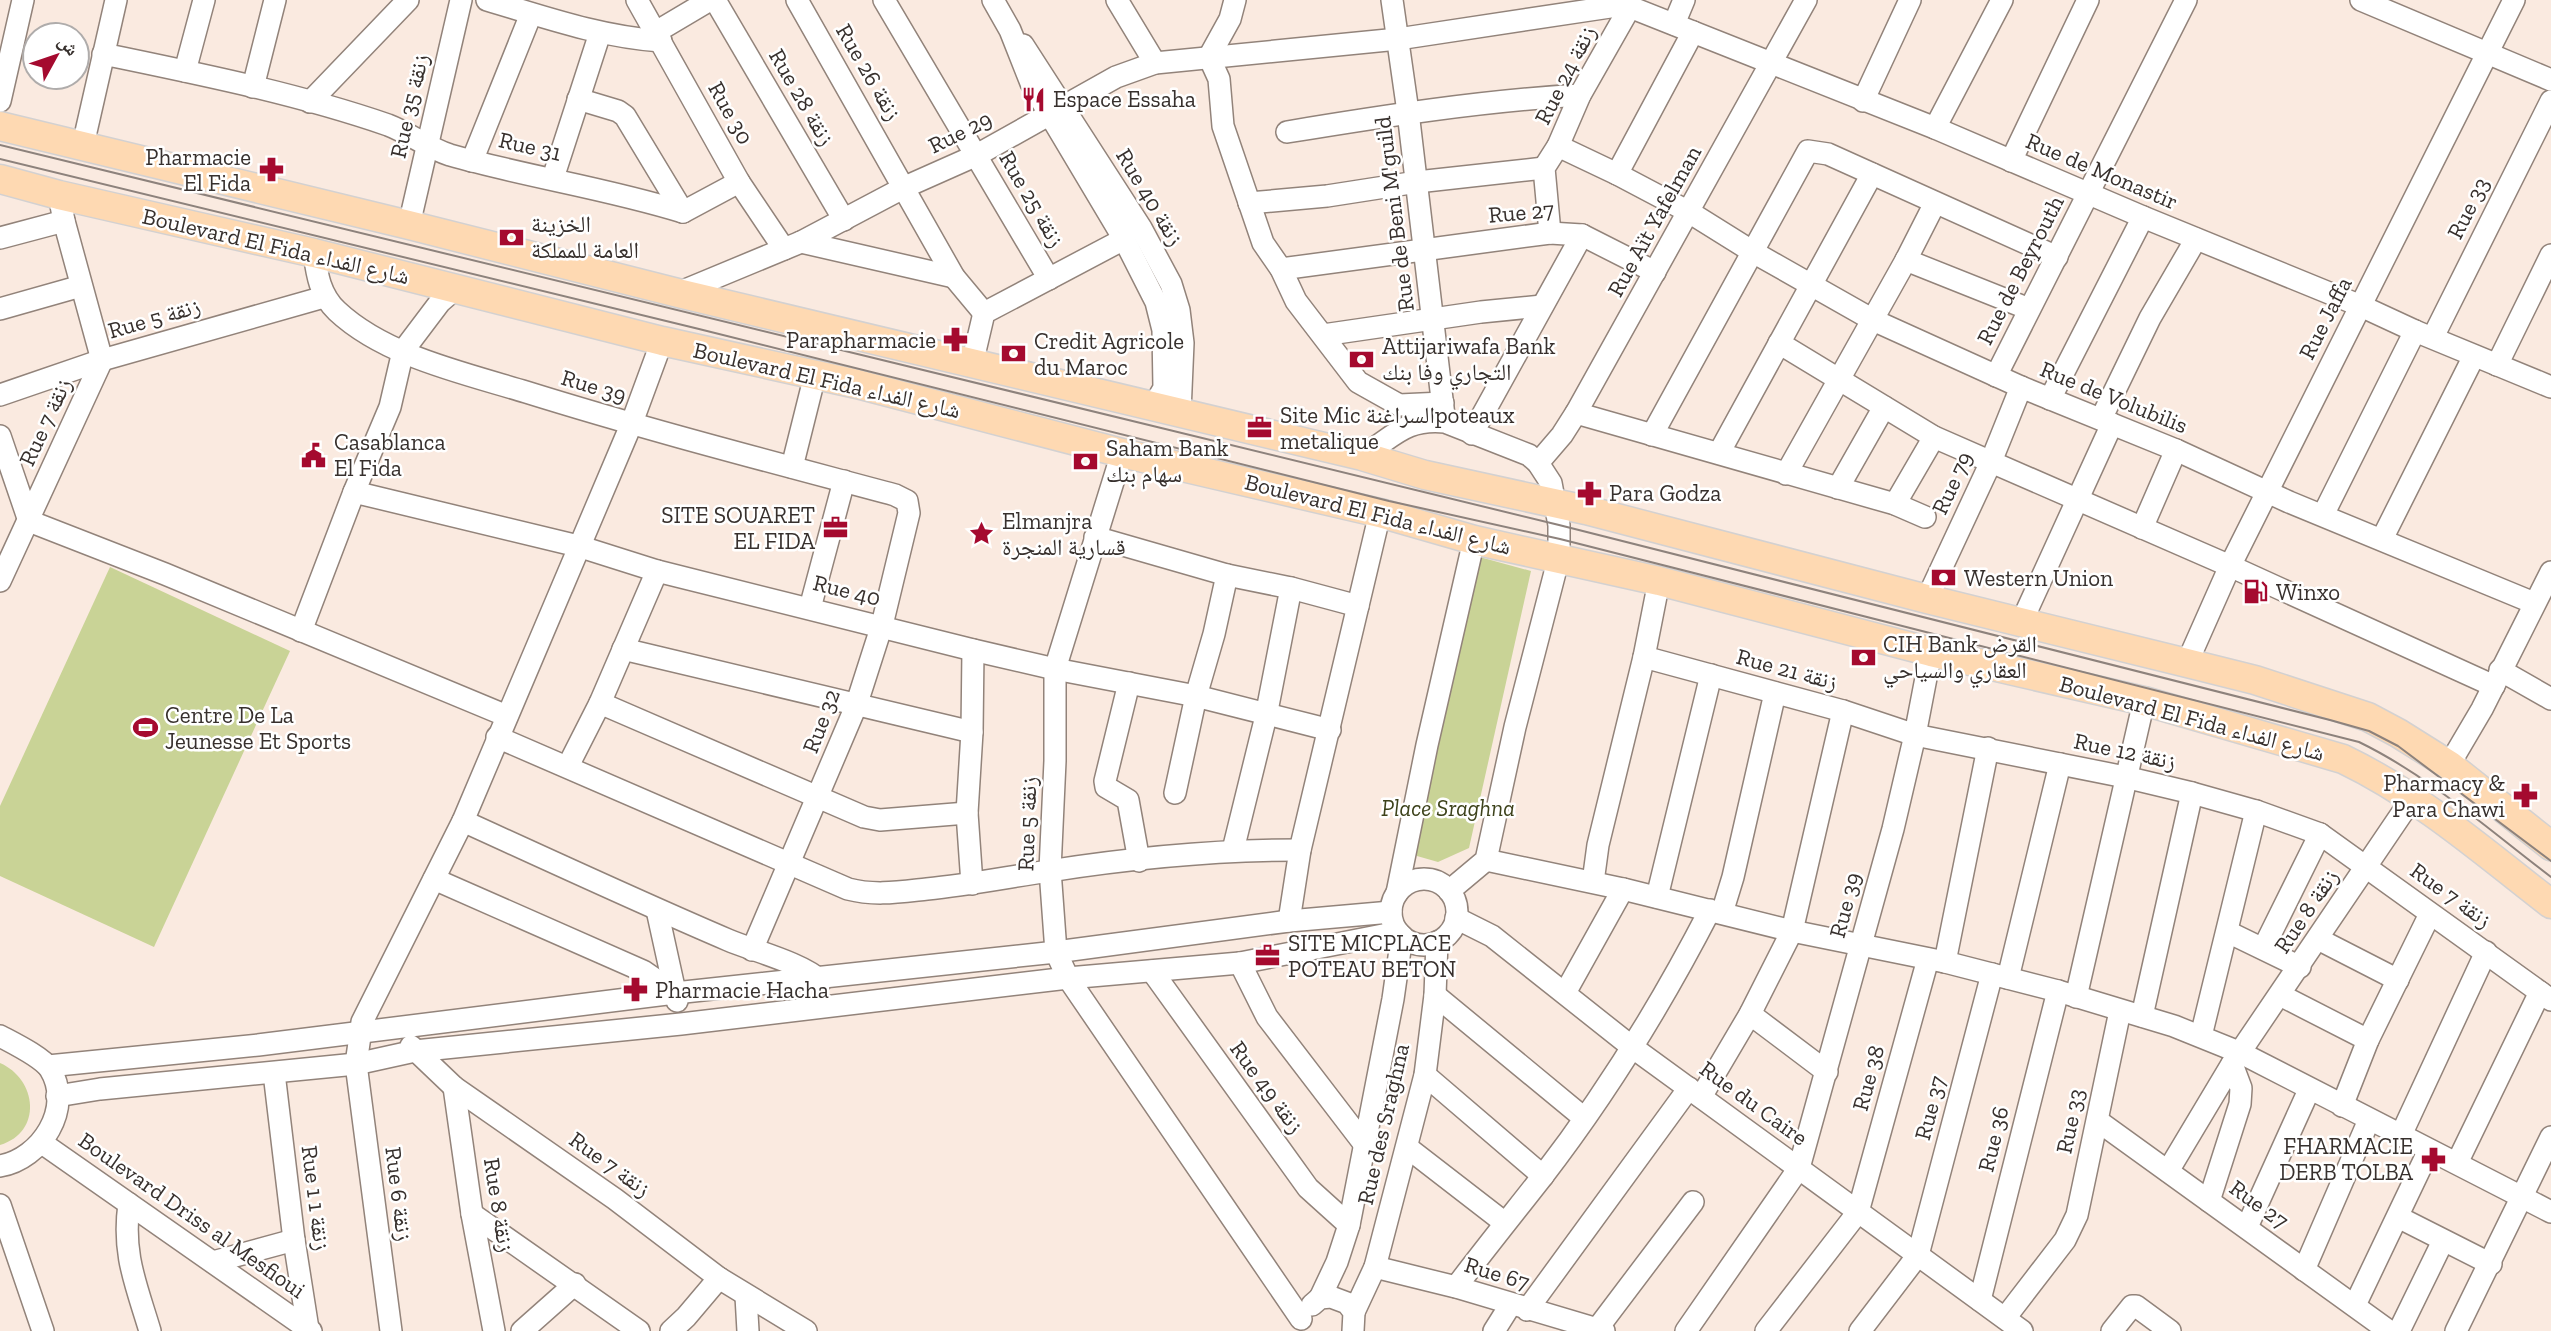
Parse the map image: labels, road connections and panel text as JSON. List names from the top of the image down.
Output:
{
  "streets": {
    "main road": ["Boulevard El Fida شارع الفداء"],
    "street": [
      "Rue 26 زنقة",
      "Rue 24 زنقة",
      "Rue 28 زنقة",
      "Rue 35 زنقة",
      "Rue 30",
      "Rue 29",
      "Rue 31",
      "Rue de Monastir",
      "Rue 40 زنقة",
      "Rue 25 زنقة",
      "Rue 33",
      "Rue 27",
      "Rue de Beni M'guild",
      "Rue Aït Yafelman",
      "Rue de Beyrouth",
      "Rue 5 زنقة",
      "Rue Jaffa",
      "Rue 39",
      "Rue de Volubilis",
      "Rue 7 زنقة",
      "Rue 79",
      "Rue 40",
      "Rue 21 زنقة",
      "Rue 32",
      "Rue 12 زنقة",
      "Rue 8 زنقة",
      "Rue 38",
      "Rue 49 زنقة",
      "Rue du Caire",
      "Rue 37",
      "Rue des Sraghna",
      "Rue 36",
      "Rue 6 زنقة",
      "Rue 1 زنقة 1",
      "Boulevard Driss al Mesfioui",
      "Rue 67"
    ]
  },
  "crossings": [
    ["Rue 26 زنقة", "Rue 29"],
    ["Rue 24 زنقة", "Rue 29"],
    ["Rue 24 زنقة", "Rue de Monastir"],
    ["Rue 24 زنقة", "Rue de Beni M'guild"],
    ["Rue 24 زنقة", "Rue de Volubilis"],
    ["Rue 28 زنقة", "Rue 29"],
    ["Rue 35 زنقة", "Rue 31"],
    ["Rue 30", "Rue 29"],
    ["Rue 29", "Rue 40 زنقة"],
    ["Rue 29", "Rue 25 زنقة"],
    ["Rue de Monastir", "Rue 33"],
    ["Rue de Monastir", "Rue Aït Yafelman"],
    ["Rue de Monastir", "Rue de Beyrouth"],
    ["Rue de Monastir", "Rue Jaffa"],
    ["Rue 33", "Rue 27"],
    ["Rue 33", "Rue de Volubilis"],
    ["Rue 33", "Rue du Caire"],
    ["Rue 27", "Rue de Beni M'guild"],
    ["Rue 27", "Rue Aït Yafelman"],
    ["Rue Aït Yafelman", "Rue de Volubilis"],
    ["Boulevard El Fida شارع الفداء", "Rue 39"],
    ["Boulevard El Fida شارع الفداء", "Rue 8 زنقة"],
    ["Boulevard El Fida شارع الفداء", "Rue des Sraghna"],
    ["Boulevard El Fida شارع الفداء", "Rue 36"],
    ["Boulevard El Fida شارع الفداء", "Rue 6 زنقة"],
    ["Rue de Beyrouth", "Rue de Volubilis"],
    ["Rue 5 زنقة", "Rue 39"],
    ["Rue 5 زنقة", "Rue 7 زنقة"],
    ["Rue 5 زنقة", "Rue 40"],
    ["Rue 5 زنقة", "Rue des Sraghna"],
    ["Rue Jaffa", "Rue de Volubilis"],
    ["Rue 39", "Rue 21 زنقة"],
    ["Rue 39", "Rue 32"],
    ["Rue 39", "Rue 12 زنقة"],
    ["Rue 39", "Rue du Caire"],
    ["Rue 39", "Rue 6 زنقة"],
    ["Rue de Volubilis", "Rue 79"],
    ["Rue 7 زنقة", "Rue 12 زنقة"],
    ["Rue 7 زنقة", "Rue 8 زنقة"],
    ["Rue 40", "Rue 32"],
    ["Rue 40", "Rue 6 زنقة"],
    ["Rue 21 زنقة", "Rue 12 زنقة"],
    ["Rue 12 زنقة", "Rue 38"],
    ["Rue 12 زنقة", "Rue 37"],
    ["Rue 12 زنقة", "Rue 36"],
    ["Rue 38", "Rue du Caire"],
    ["Rue 49 زنقة", "Rue des Sraghna"],
    ["Rue du Caire", "Rue 37"],
    ["Rue du Caire", "Rue des Sraghna"],
    ["Rue du Caire", "Rue 36"],
    ["Rue des Sraghna", "Rue 67"],
    ["Rue 1 زنقة 1", "Boulevard Driss al Mesfioui"]
  ],
  "parks": ["Place Sraghna"],
  "places": {
    "restaurant": ["Espace Essaha"],
    "pharmacy": [
      "Pharmacie El Fida",
      "Parapharmacie",
      "Para Godza",
      "Pharmacy & Para Chawi",
      "Pharmacie Hacha",
      "FHARMACIE DERB TOLBA"
    ],
    "bank": [
      "الخزينة العامة للمملكة",
      "Credit Agricole du Maroc",
      "Attijariwafa Bank التجاري وفا بنك",
      "Saham Bank سهام بنك",
      "Western Union",
      "CIH Bank القرض العقاري والسياحي"
    ],
    "office": ["Site Mic السراغنةpoteaux metalique", "SITE SOUARET EL FIDA", "SITE MICPLACE POTEAU BETON"],
    "public building": ["Casablanca El Fida"],
    "place": ["Elmanjra قسارية المنجرة"],
    "fuel station": ["Winxo"],
    "sports": ["Centre De La Jeunesse Et Sports"]
  },
  "north": "top right"
}
